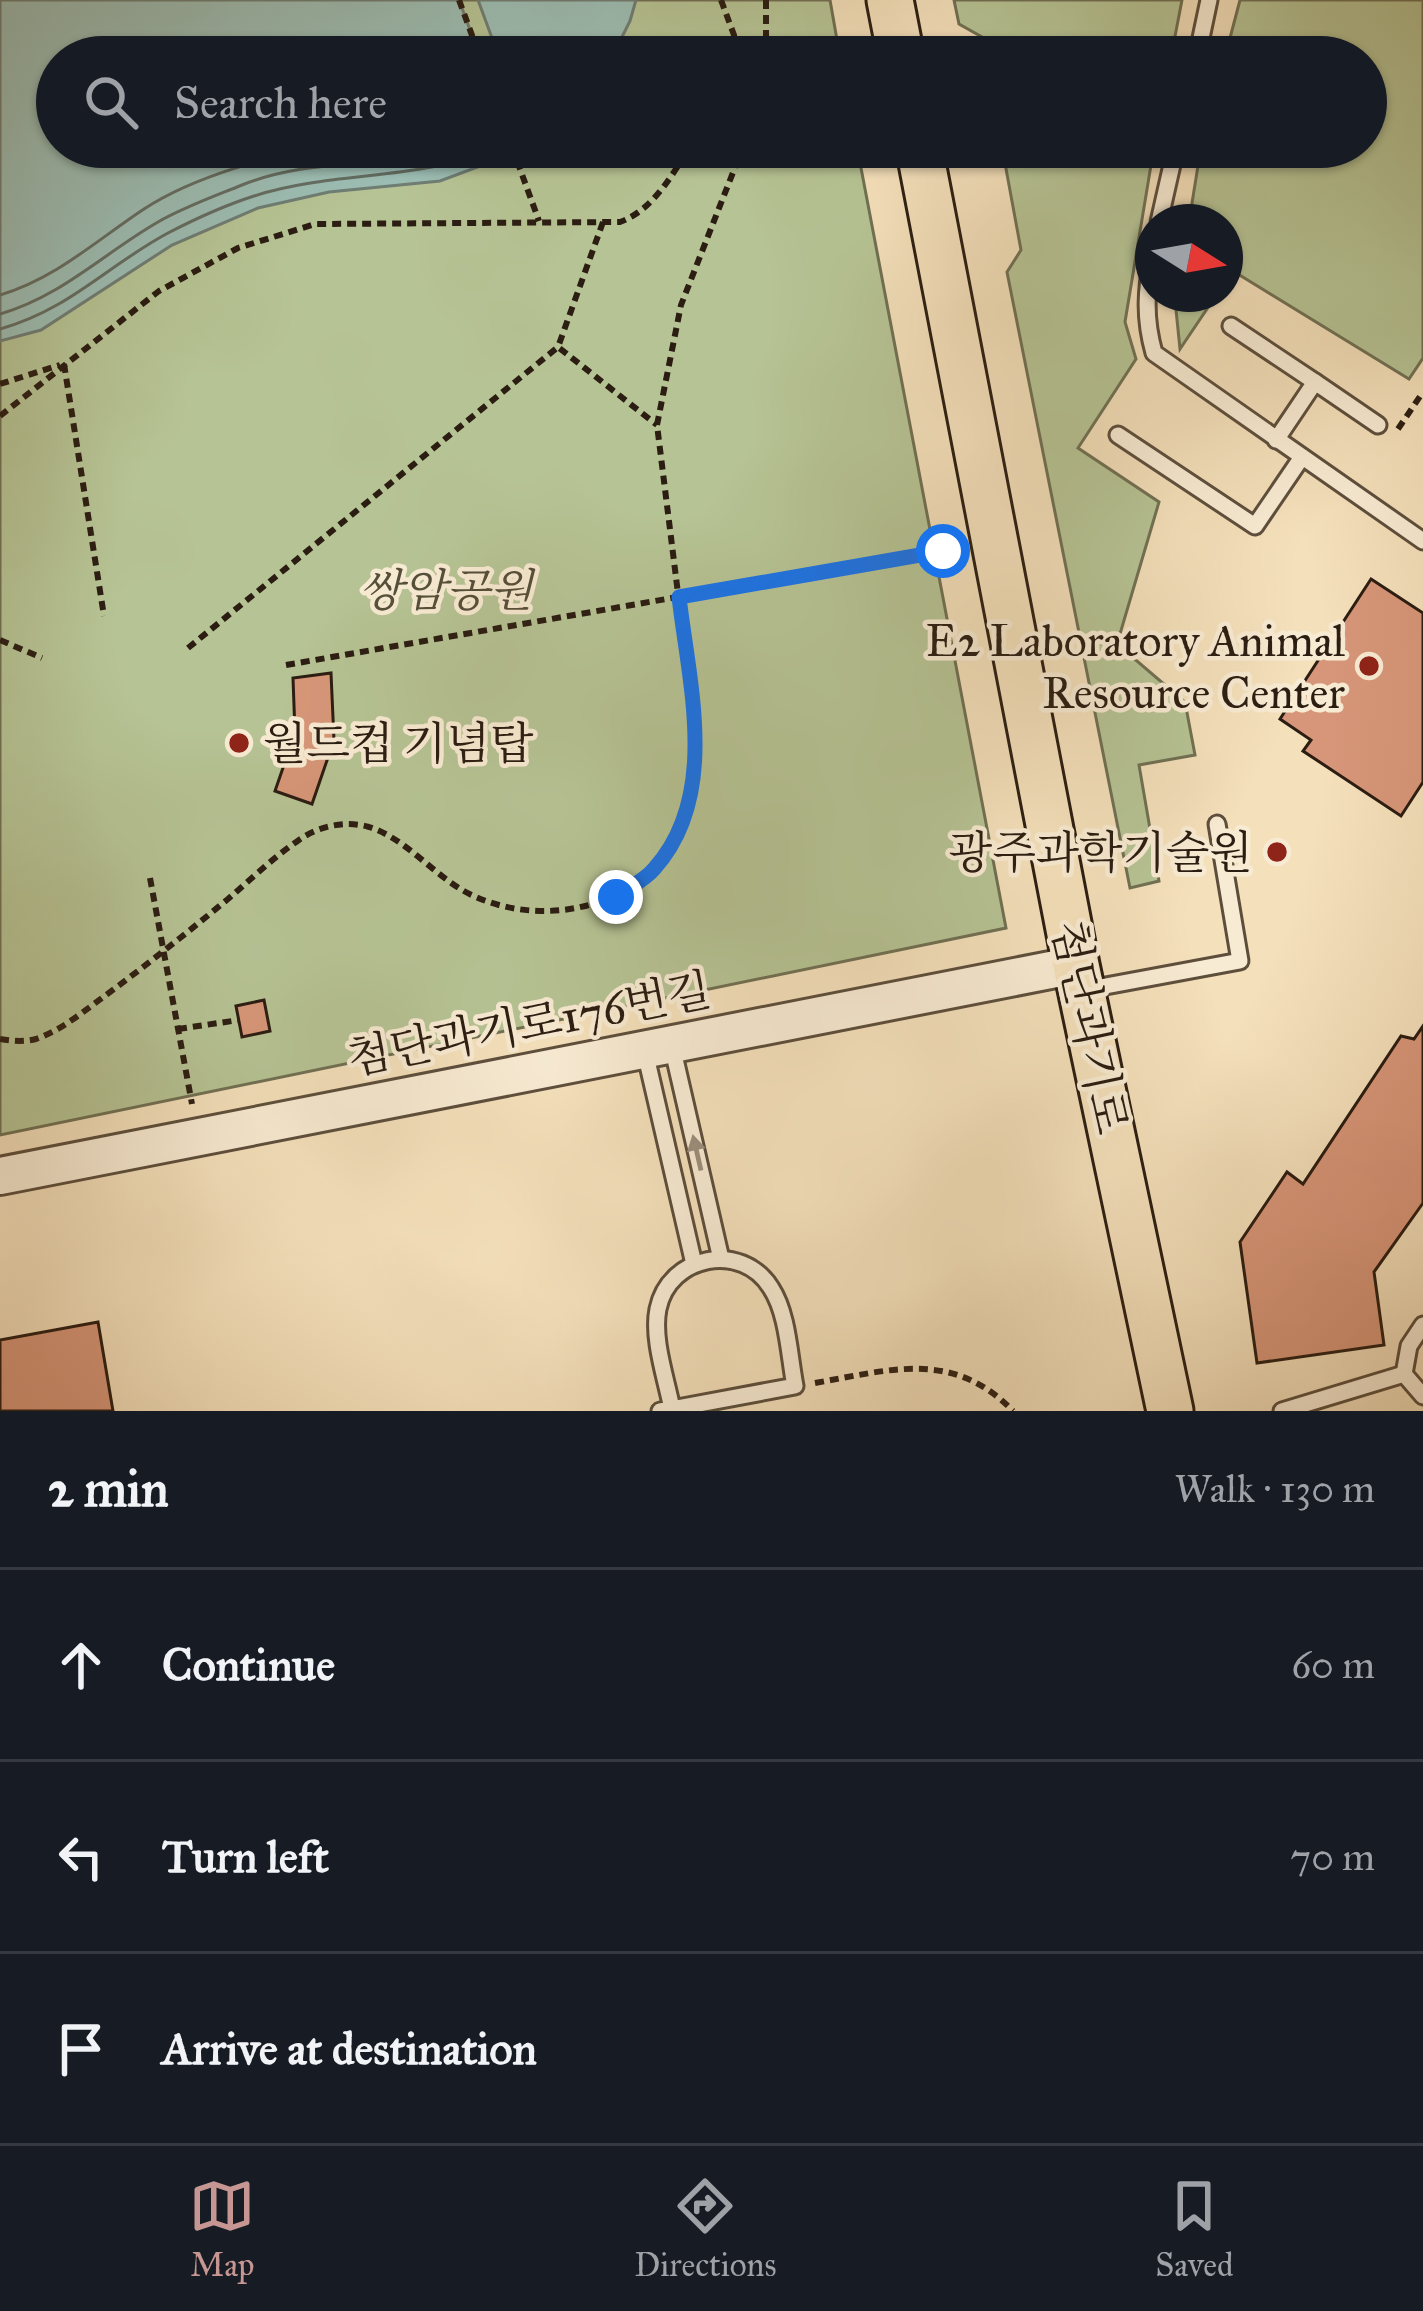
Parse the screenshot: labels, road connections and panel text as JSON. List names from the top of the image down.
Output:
{
  "streets": {
    "main road": ["첨단과기로"],
    "street": ["첨단과기로176번길"]
  },
  "crossings": [
    ["첨단과기로176번길", "첨단과기로"]
  ],
  "parks": ["쌍암공원"],
  "places": ["E2 Laboratory Animal Resource Center", "월드컵 기념탑", "광주과학기술원"],
  "north": "right",
  "page": {
    "search": "Search here",
    "heading": ["2 min", "Walk · 130 m"],
    "list": [
      ["Continue", "60 m"],
      ["Turn left", "70 m"],
      "Arrive at destination"
    ],
    "nav": ["Map", "Directions", "Saved"]
  }
}
